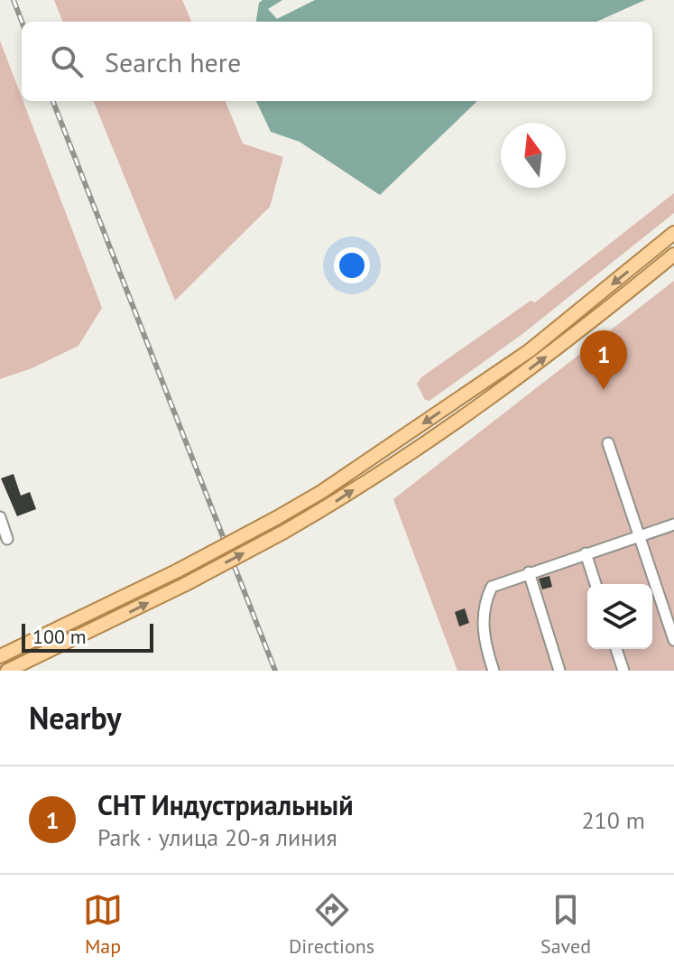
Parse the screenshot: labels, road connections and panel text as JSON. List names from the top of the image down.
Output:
{
  "scale_bar": "100 m",
  "north": "top",
  "page": {
    "search": "Search here",
    "pins": "1",
    "scale": "100 m",
    "heading": "Nearby",
    "list": [
      {
        "mark": "1",
        "name": "СНТ Индустриальный",
        "note": "Park · улица 20-я линия",
        "value": "210 m"
      }
    ],
    "nav": ["Map", "Directions", "Saved"]
  }
}
